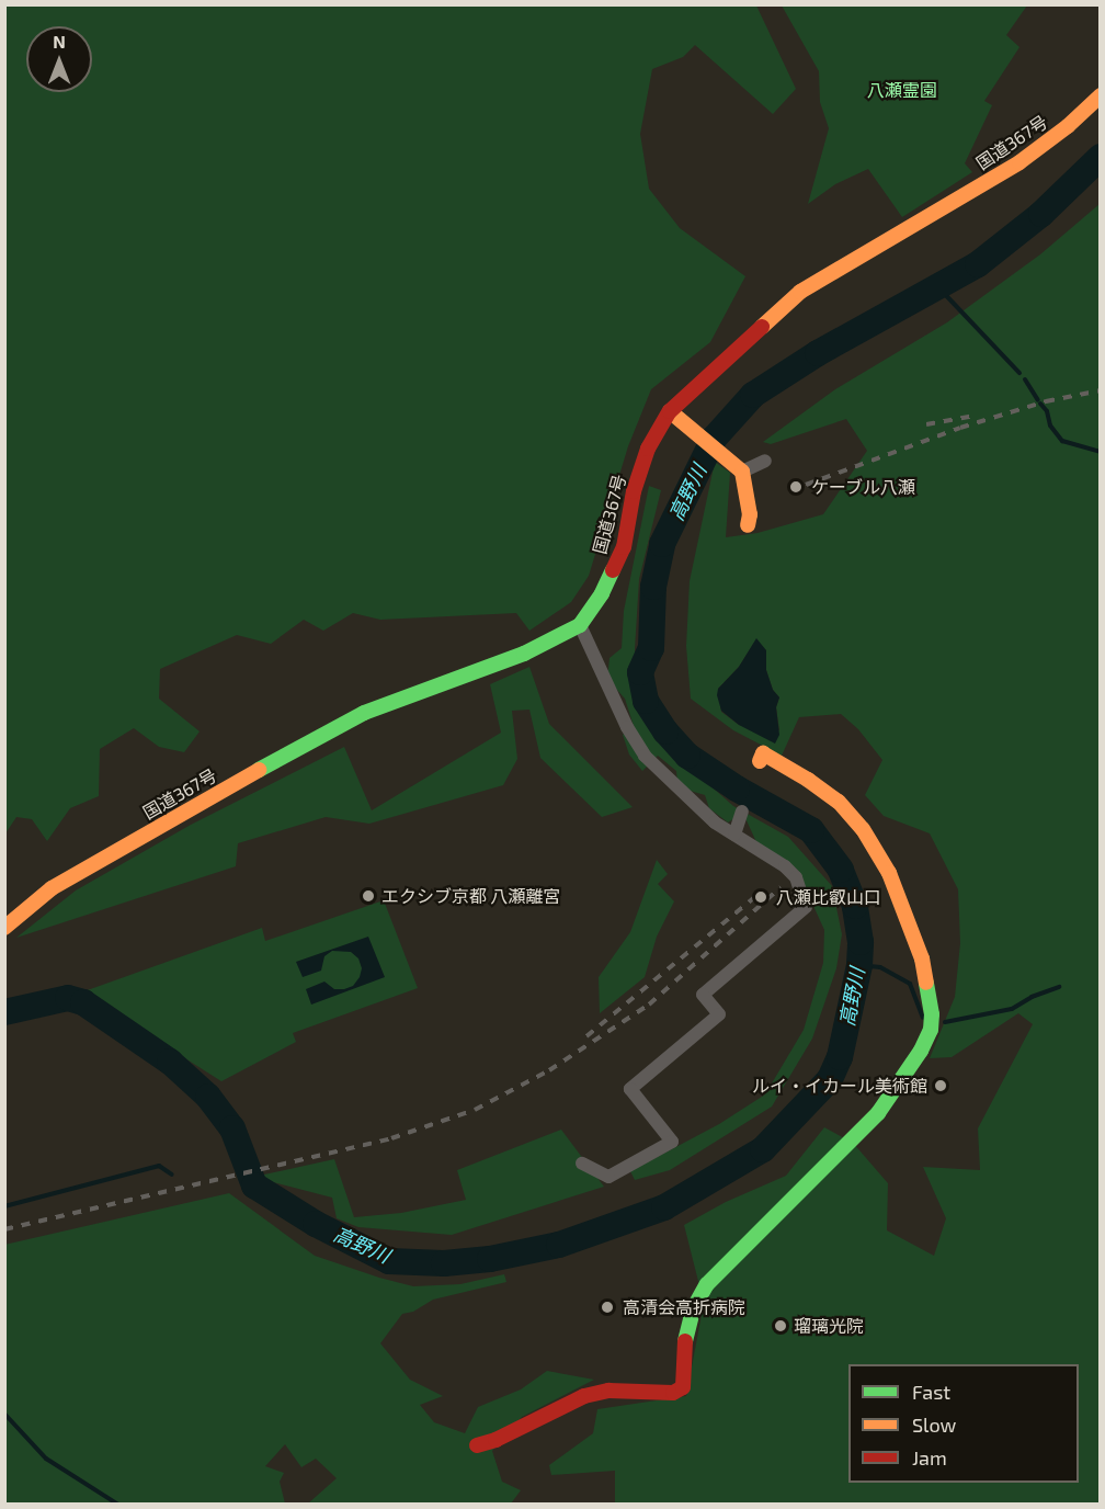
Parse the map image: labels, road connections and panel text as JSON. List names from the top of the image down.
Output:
{
  "streets": {
    "main road": ["国道367号"]
  },
  "water": ["高野川"],
  "parks": ["八瀬霊園"],
  "places": [
    "ケーブル八瀬",
    "エクシブ京都 八瀬離宮",
    "八瀬比叡山口",
    "ルイ・イカール美術館",
    "高清会高折病院",
    "瑠璃光院"
  ],
  "legend": ["Fast", "Slow", "Jam"],
  "north": "top"
}
